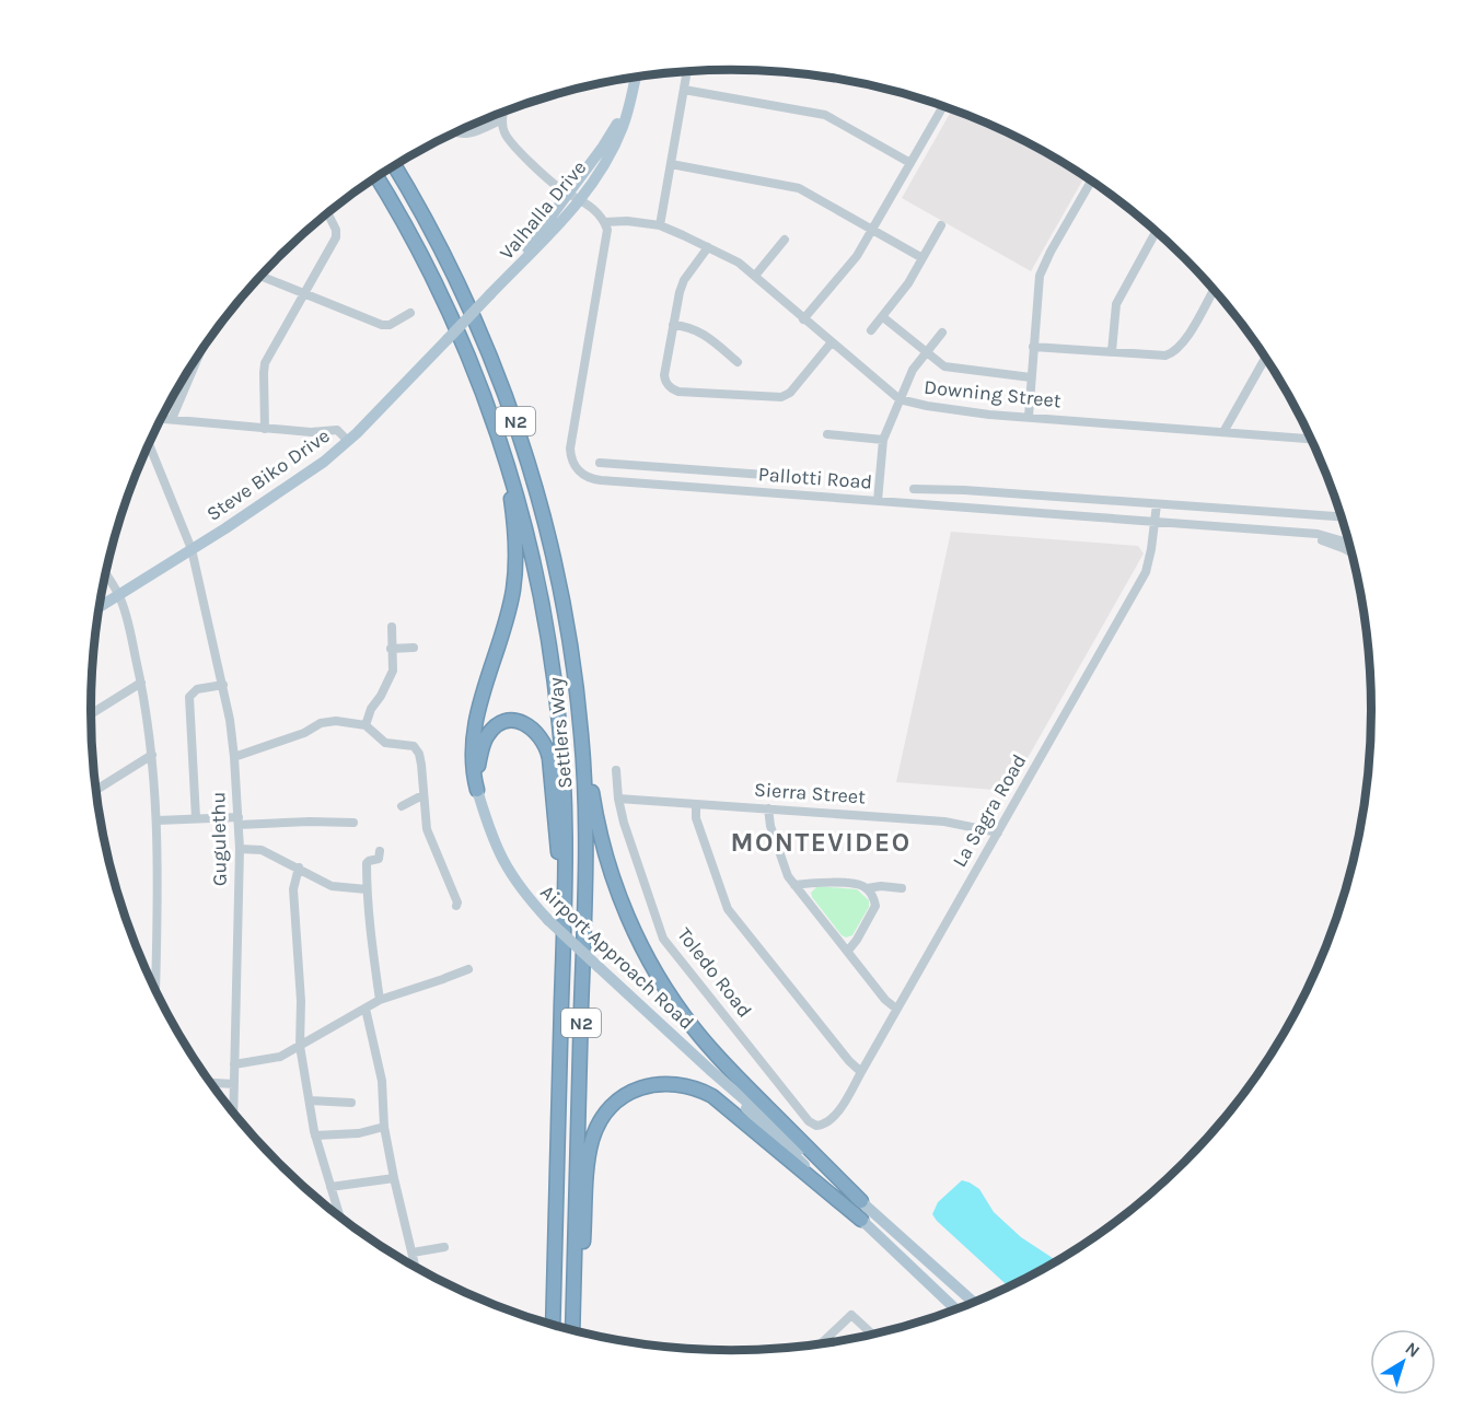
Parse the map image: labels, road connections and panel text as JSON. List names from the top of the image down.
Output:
{
  "streets": {
    "highway": ["N2", "Settlers Way"],
    "main road": ["Valhalla Drive", "Steve Biko Drive", "Airport Approach Road"],
    "street": [
      "Downing Street",
      "Pallotti Road",
      "Sierra Street",
      "La Sagra Road",
      "Gugulethu",
      "Toledo Road"
    ]
  },
  "crossings": [
    ["Valhalla Drive", "Steve Biko Drive"],
    ["Downing Street", "Pallotti Road"],
    ["Steve Biko Drive", "Gugulethu"],
    ["Pallotti Road", "La Sagra Road"],
    ["Sierra Street", "La Sagra Road"],
    ["Sierra Street", "Toledo Road"],
    ["La Sagra Road", "Toledo Road"]
  ],
  "districts": ["MONTEVIDEO"],
  "north": "top right"
}
